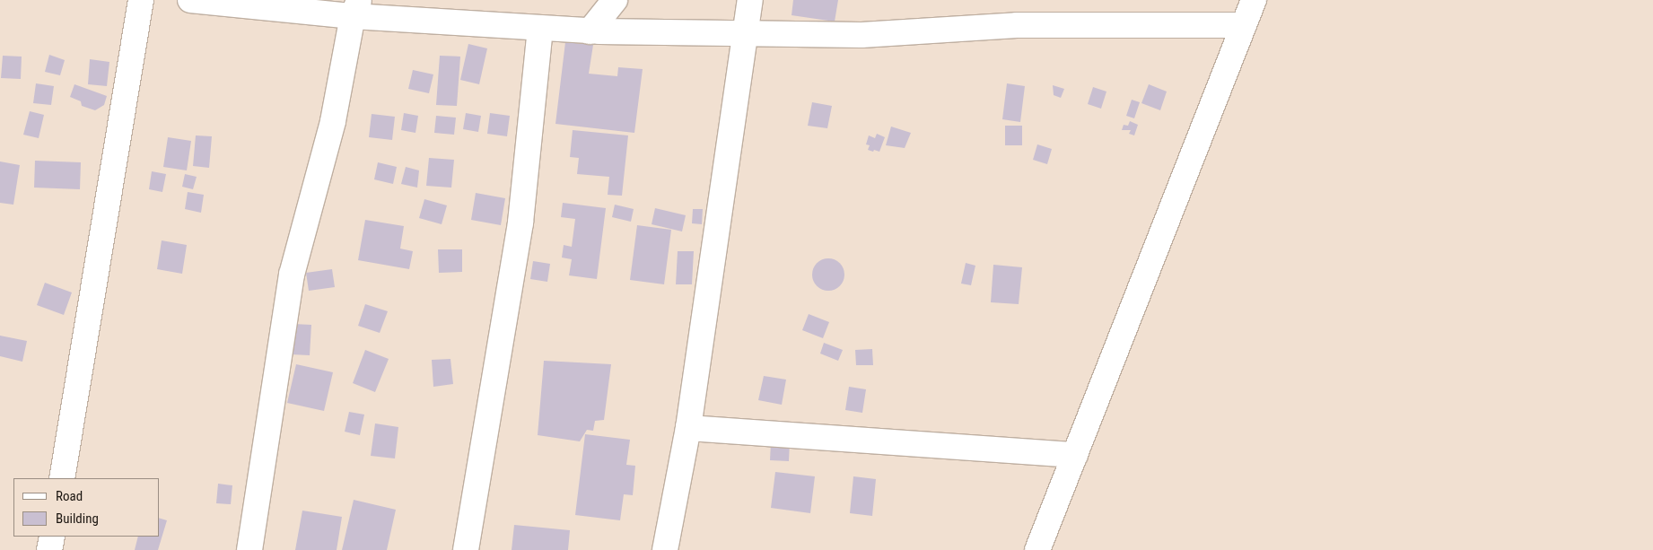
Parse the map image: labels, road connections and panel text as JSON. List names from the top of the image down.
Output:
{
  "legend": ["Road", "Building"]
}
